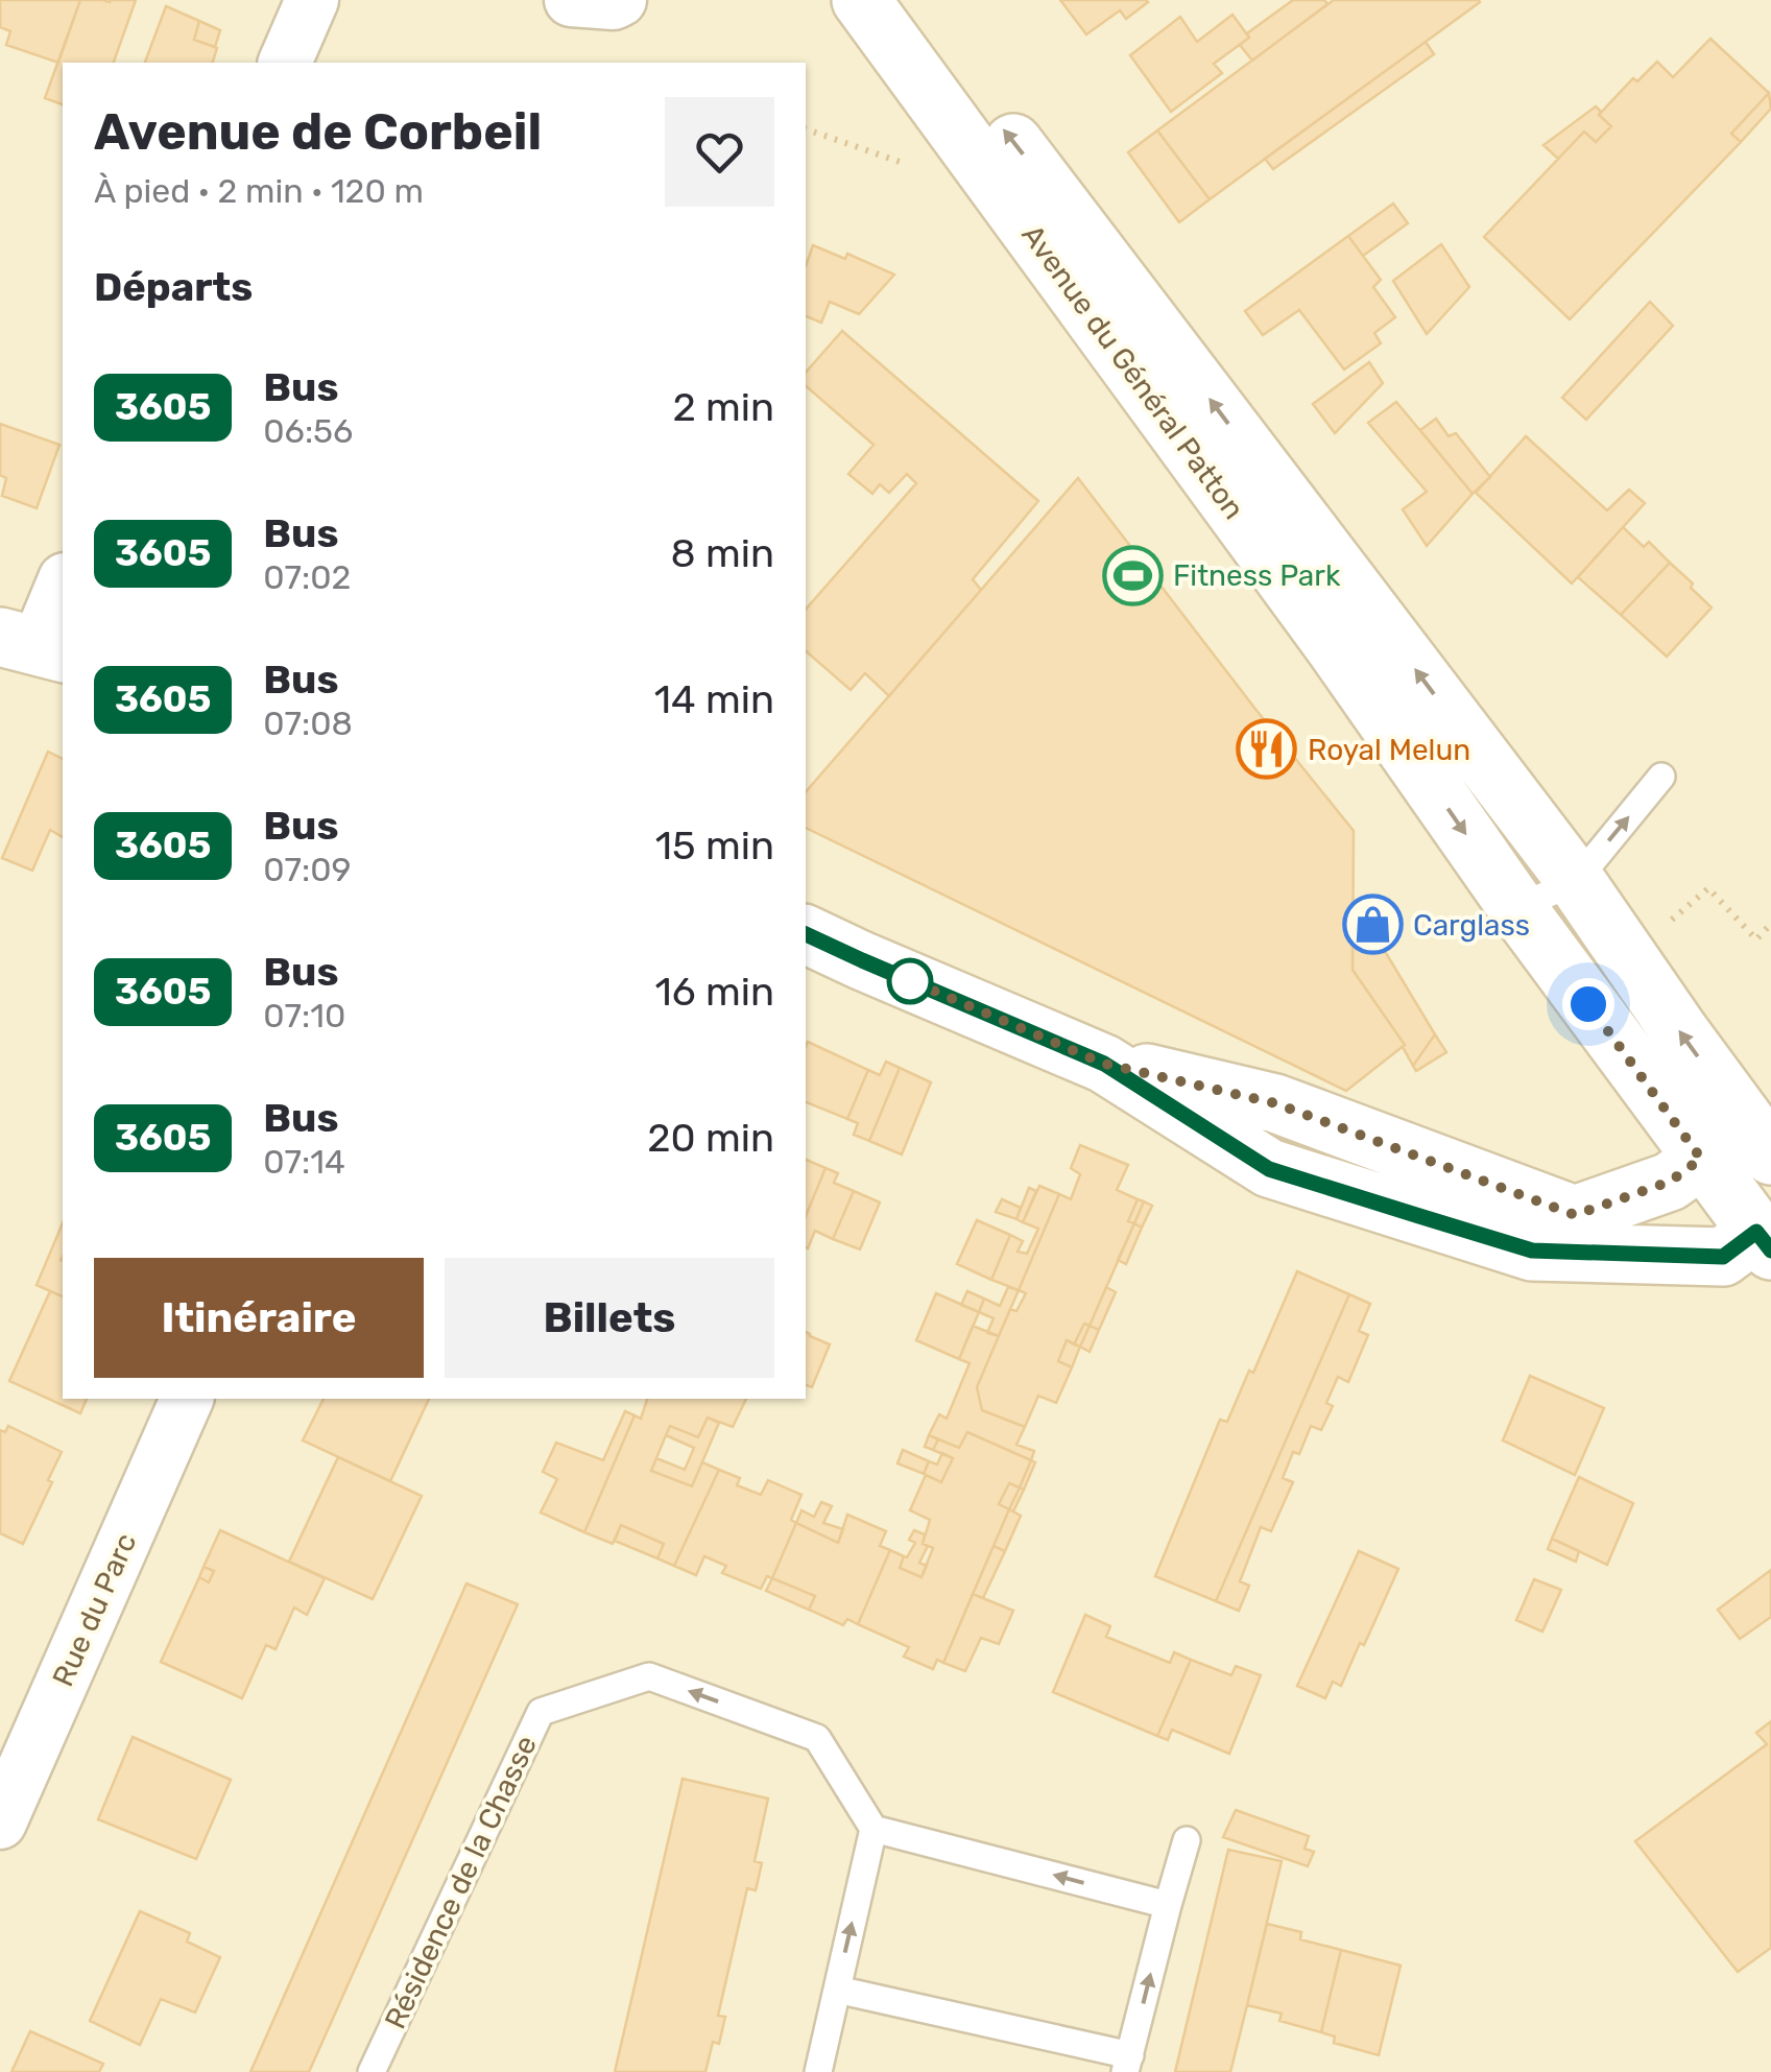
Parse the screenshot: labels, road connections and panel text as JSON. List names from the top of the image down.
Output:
{
  "streets": {
    "main road": ["Avenue du Général Patton"],
    "street": ["Rue du Parc"],
    "lane": ["Résidence de la Chasse"]
  },
  "places": {
    "sports": ["Fitness Park"],
    "restaurant": ["Royal Melun"],
    "shop": ["Carglass"]
  },
  "lines": ["bus line 3605"],
  "page": {
    "heading": [
      ["Avenue de Corbeil", "À pied · 2 min · 120 m"],
      "Départs"
    ],
    "list": [
      {
        "mark": "3605",
        "name": "Bus",
        "note": "06:56",
        "value": "2 min"
      },
      {
        "mark": "3605",
        "name": "Bus",
        "note": "07:02",
        "value": "8 min"
      },
      {
        "mark": "3605",
        "name": "Bus",
        "note": "07:08",
        "value": "14 min"
      },
      {
        "mark": "3605",
        "name": "Bus",
        "note": "07:09",
        "value": "15 min"
      },
      {
        "mark": "3605",
        "name": "Bus",
        "note": "07:10",
        "value": "16 min"
      },
      {
        "mark": "3605",
        "name": "Bus",
        "note": "07:14",
        "value": "20 min"
      }
    ],
    "buttons": ["Itinéraire", "Billets"]
  }
}
